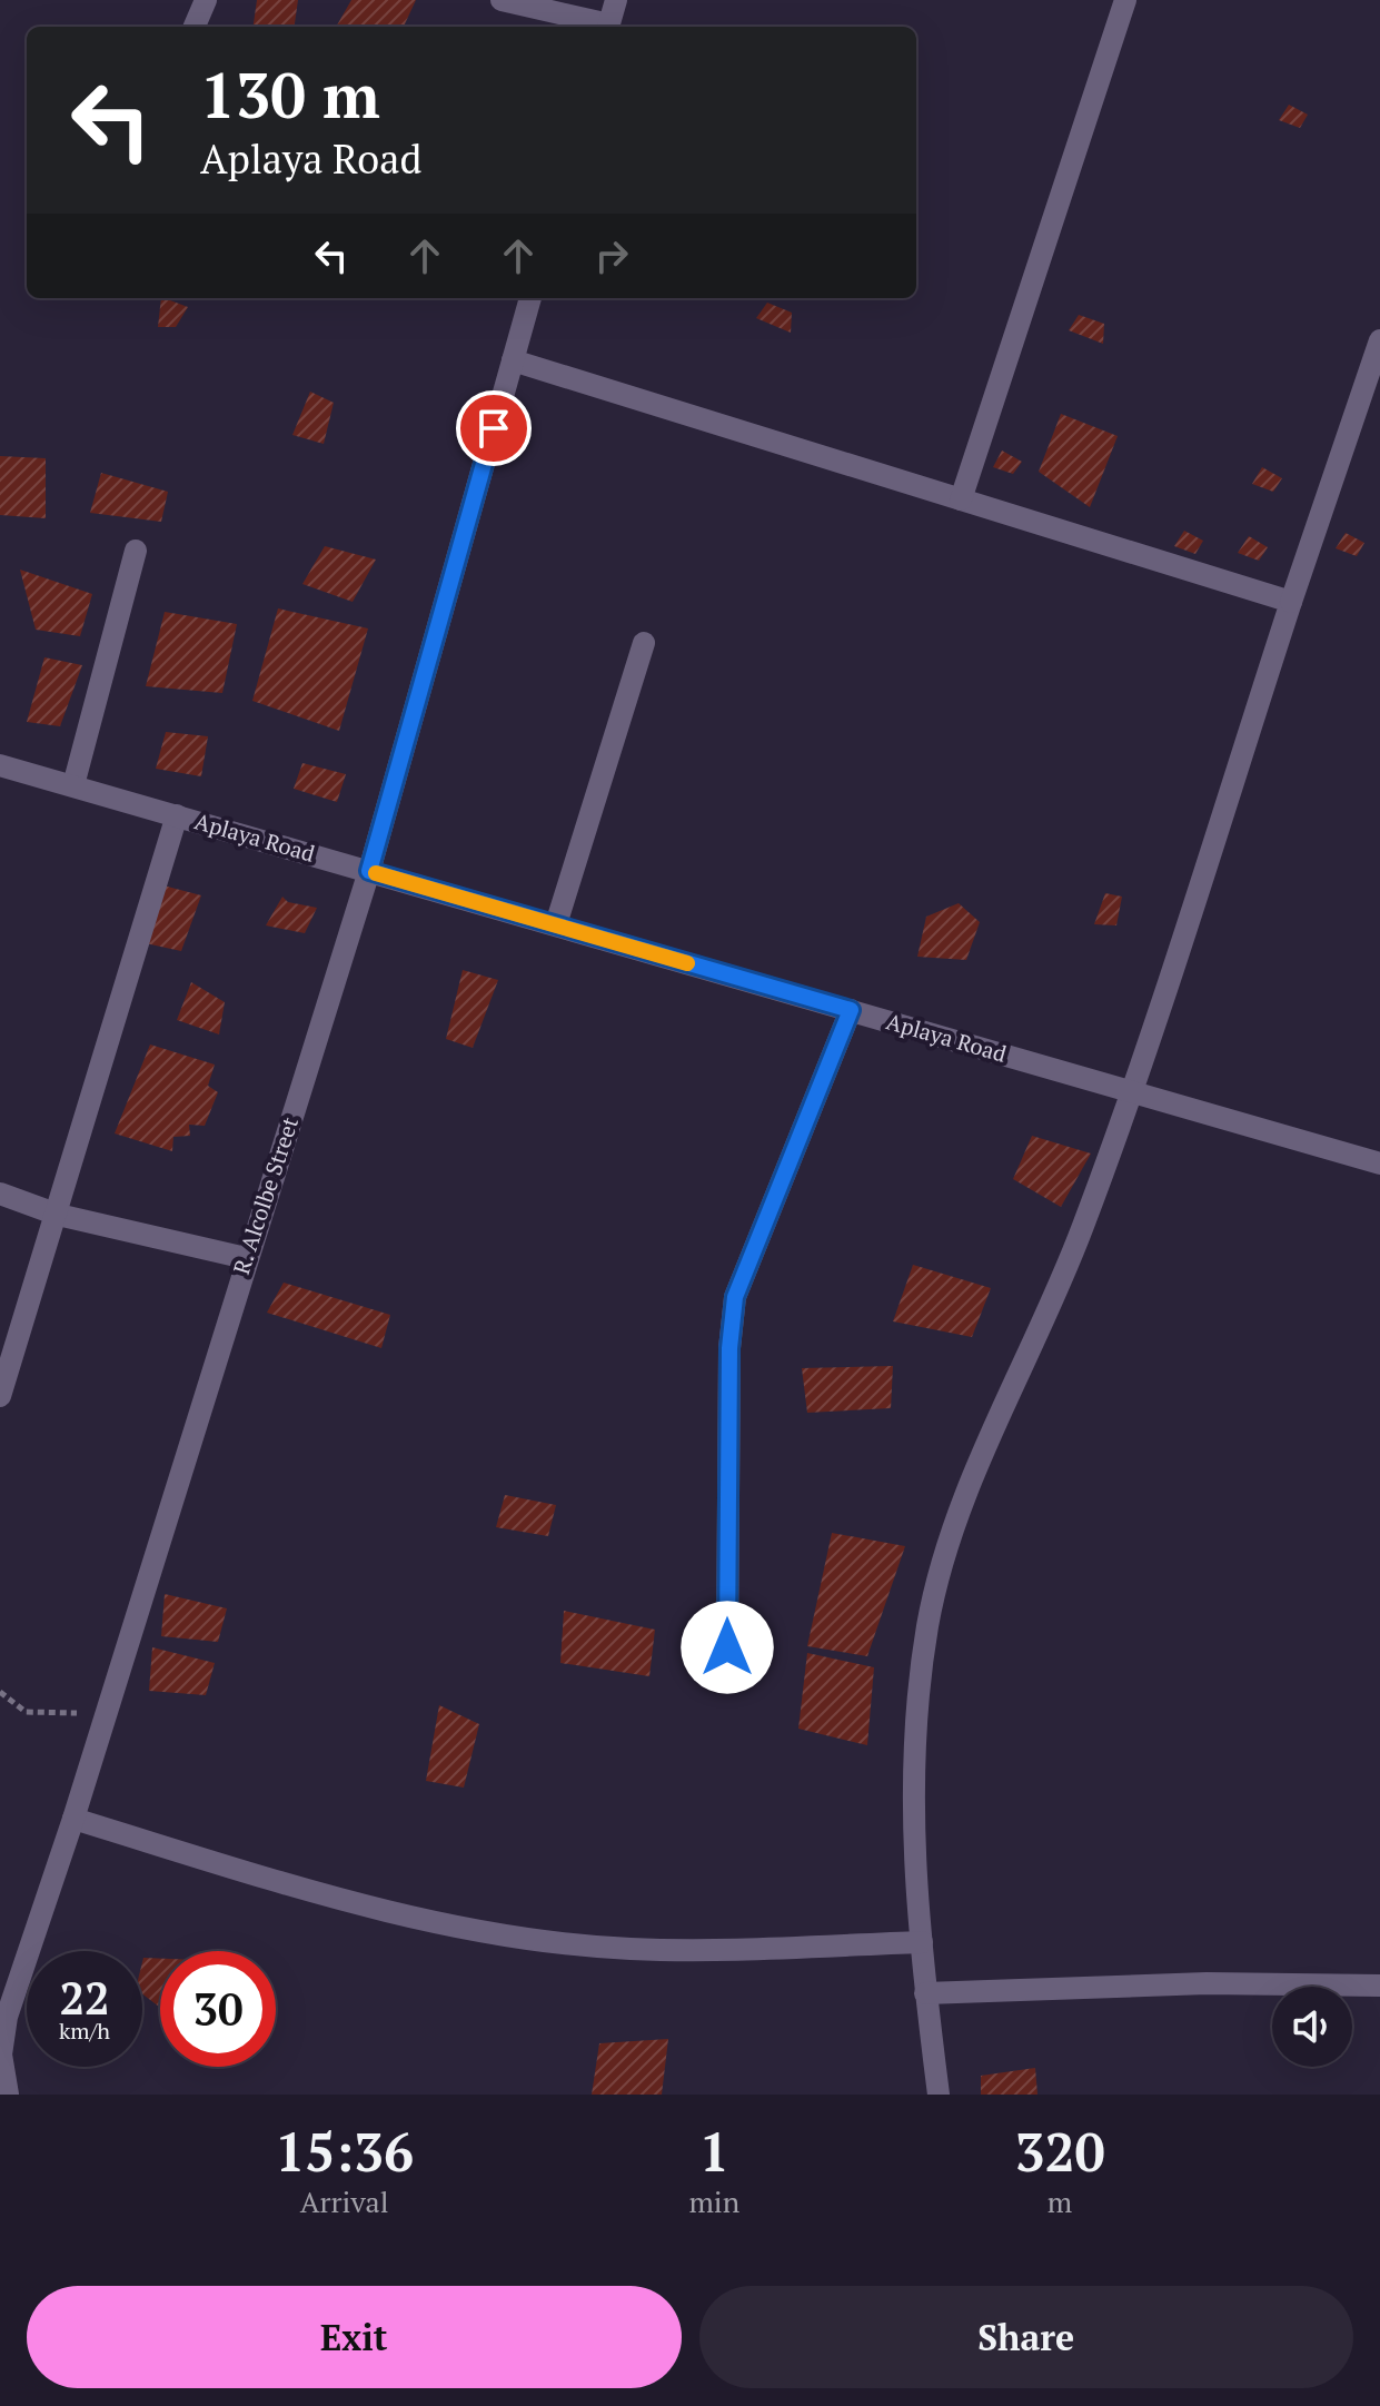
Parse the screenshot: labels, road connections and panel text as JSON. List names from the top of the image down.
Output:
{
  "streets": {
    "street": ["Aplaya Road", "R. Alcolbe Street"]
  },
  "crossings": [
    ["Aplaya Road", "R. Alcolbe Street"]
  ],
  "page": {
    "turn": ["130 m", "Aplaya Road"],
    "speed": "22 km/h",
    "limit": "30",
    "eta": [
      "15:36",
      "Arrival",
      "1",
      "min",
      "320",
      "m"
    ],
    "buttons": ["Exit", "Share"]
  }
}
